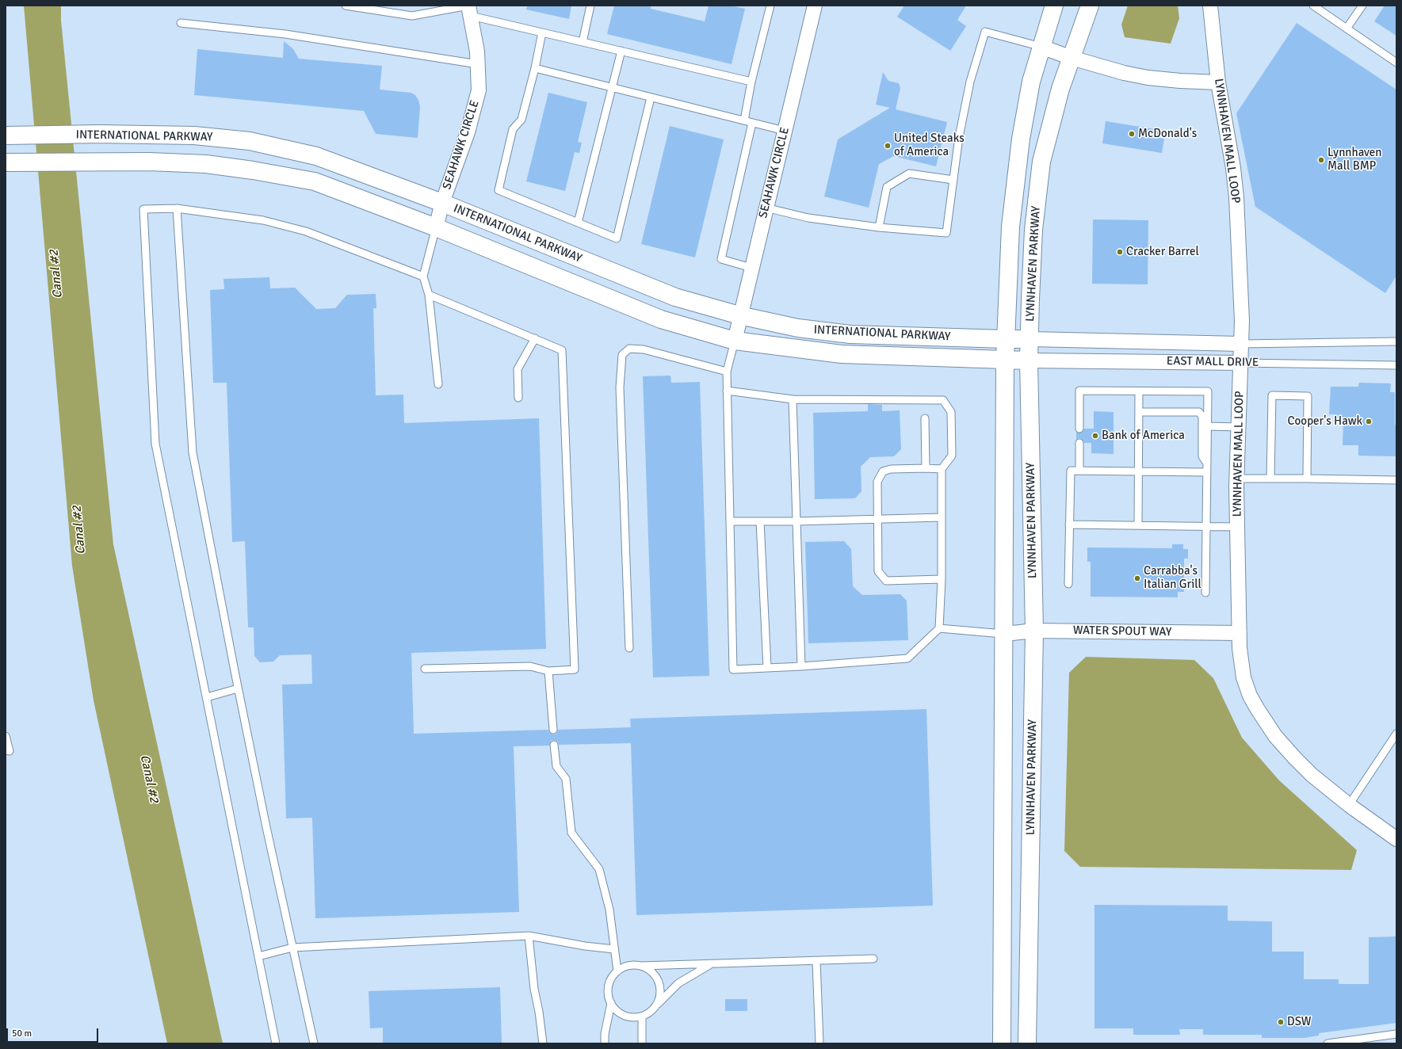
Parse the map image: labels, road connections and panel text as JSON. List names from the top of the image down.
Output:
{
  "streets": {
    "main road": ["INTERNATIONAL PARKWAY", "LYNNHAVEN PARKWAY"],
    "street": [
      "LYNNHAVEN MALL LOOP",
      "SEAHAWK CIRCLE",
      "EAST MALL DRIVE",
      "WATER SPOUT WAY"
    ]
  },
  "crossings": [
    ["INTERNATIONAL PARKWAY", "SEAHAWK CIRCLE"],
    ["INTERNATIONAL PARKWAY", "LYNNHAVEN PARKWAY"],
    ["INTERNATIONAL PARKWAY", "EAST MALL DRIVE"],
    ["LYNNHAVEN MALL LOOP", "EAST MALL DRIVE"],
    ["LYNNHAVEN MALL LOOP", "WATER SPOUT WAY"],
    ["LYNNHAVEN PARKWAY", "EAST MALL DRIVE"],
    ["LYNNHAVEN PARKWAY", "WATER SPOUT WAY"]
  ],
  "water": ["Canal #2"],
  "places": [
    "McDonald's",
    "United Steaks of America",
    "Lynnhaven Mall BMP",
    "Cracker Barrel",
    "Cooper's Hawk",
    "Bank of America",
    "Carrabba's Italian Grill",
    "DSW"
  ],
  "scale_bar": "50 m"
}
